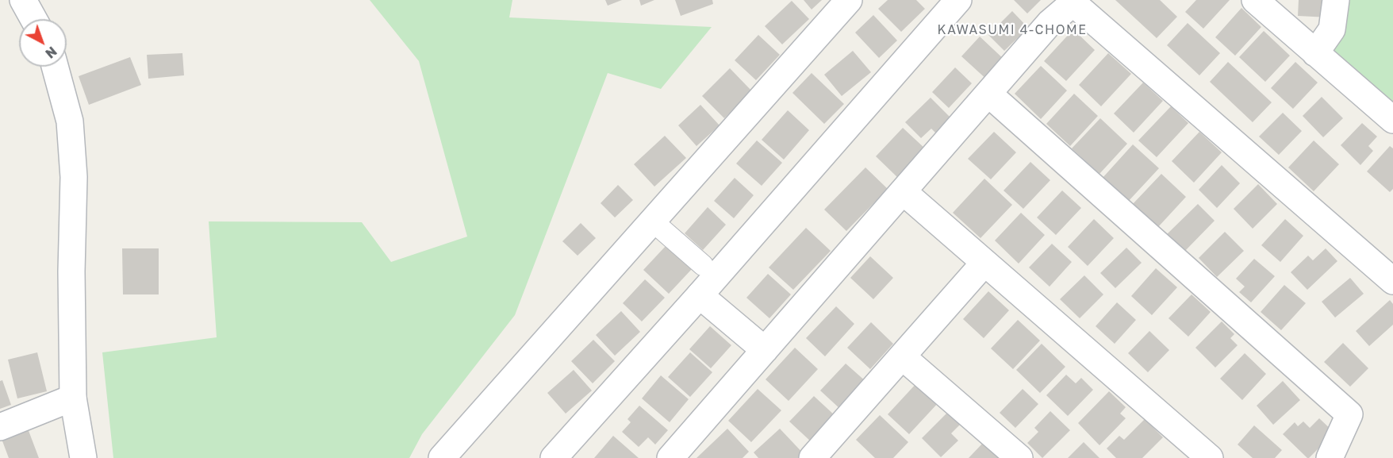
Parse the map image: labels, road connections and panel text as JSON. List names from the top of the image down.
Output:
{
  "districts": ["KAWASUMI 4-CHOME"],
  "north": "bottom right"
}
